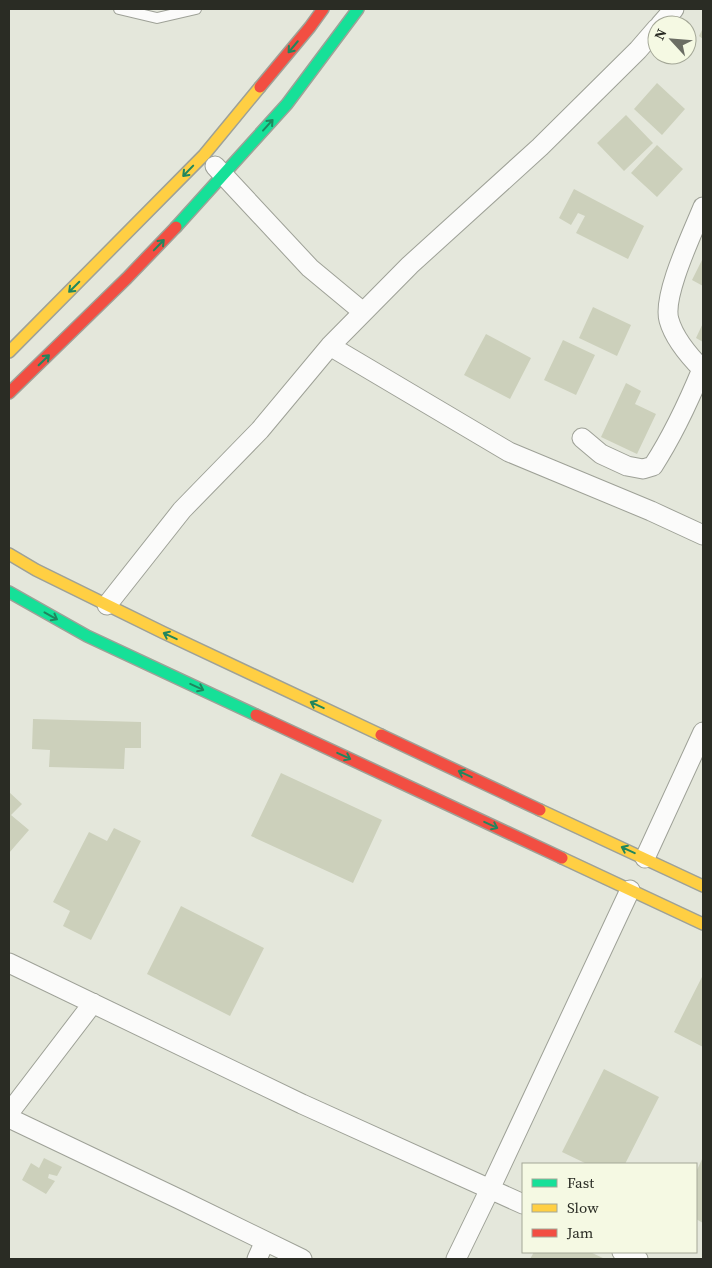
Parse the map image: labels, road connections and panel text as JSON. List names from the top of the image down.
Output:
{
  "legend": ["Fast", "Slow", "Jam"],
  "north": "top left"
}
